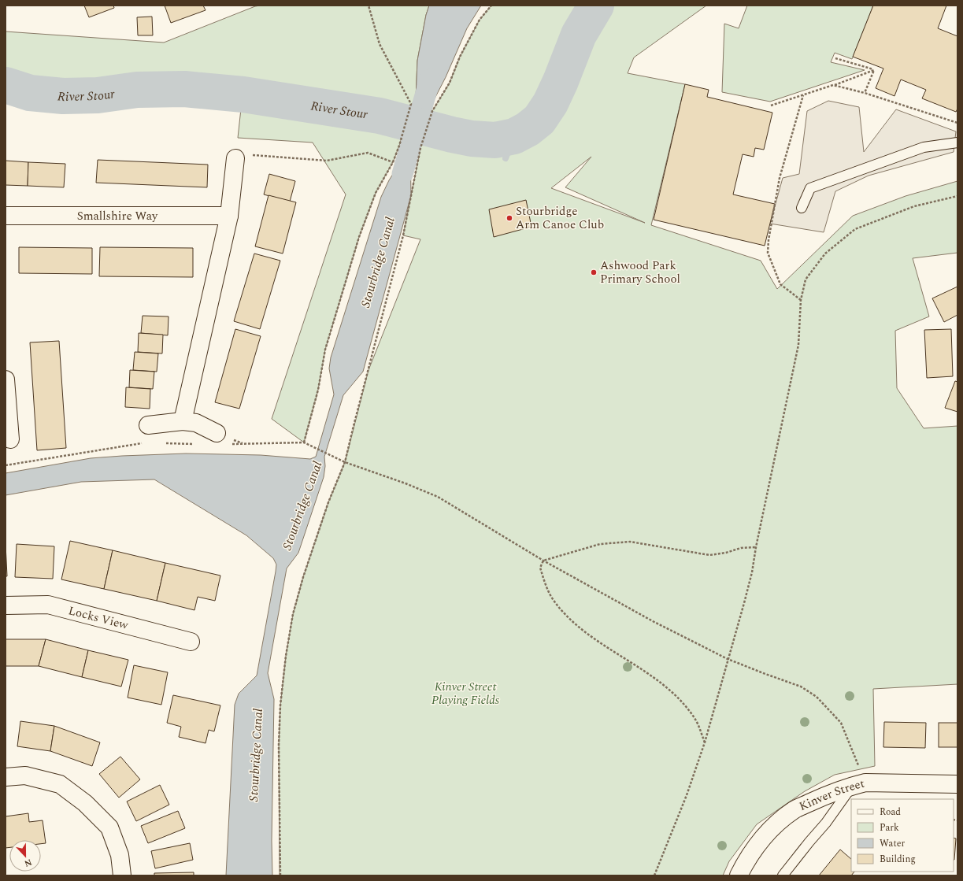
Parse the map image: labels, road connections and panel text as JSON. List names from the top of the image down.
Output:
{
  "streets": {
    "street": ["Smallshire Way", "Locks View", "Kinver Street"]
  },
  "water": ["River Stour", "Stourbridge Canal"],
  "parks": ["Kinver Street Playing Fields"],
  "places": ["Stourbridge Arm Canoe Club", "Ashwood Park Primary School"],
  "legend": [
    "Road",
    "Park",
    "Water",
    "Building"
  ],
  "north": "bottom"
}
